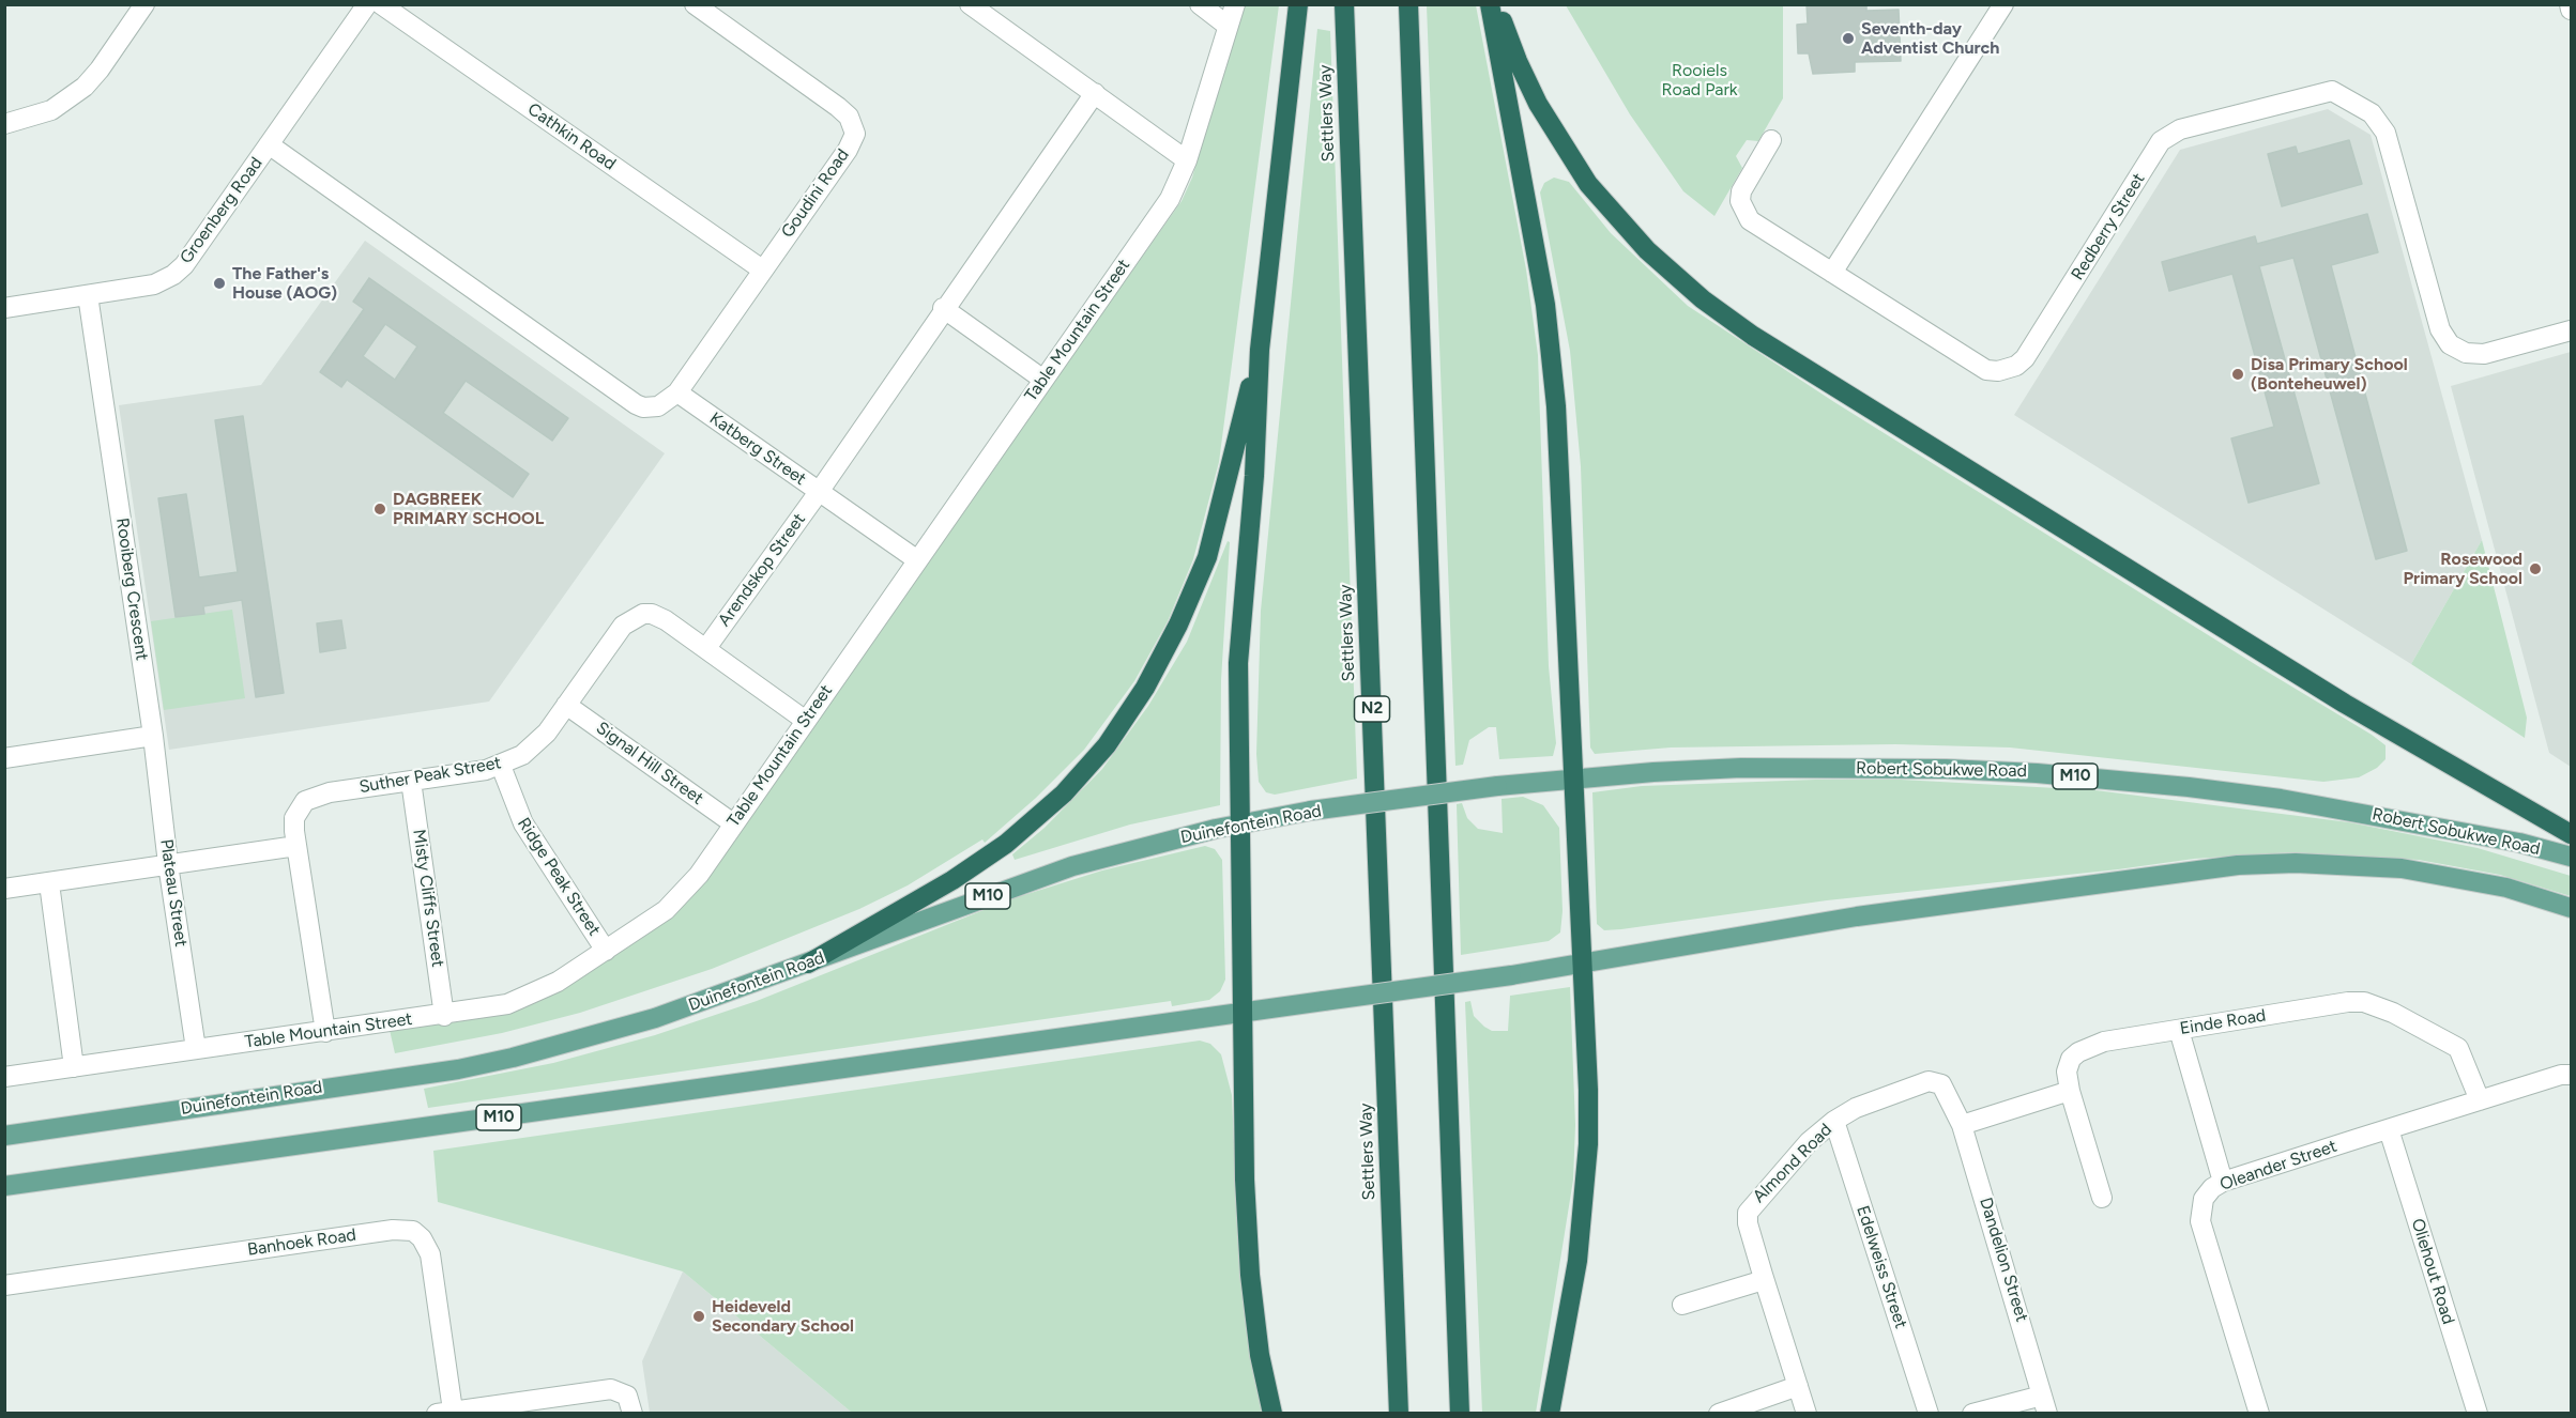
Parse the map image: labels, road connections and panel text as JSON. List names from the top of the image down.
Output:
{
  "streets": {
    "highway": ["Settlers Way", "N2"],
    "main road": ["Robert Sobukwe Road", "M10", "Duinefontein Road"],
    "street": [
      "Cathkin Road",
      "Goudini Road",
      "Groenberg Road",
      "Redberry Street",
      "Table Mountain Street",
      "Katberg Street",
      "Arendskop Street",
      "Rooiberg Crescent",
      "Signal Hill Street",
      "Suther Peak Street",
      "Ridge Peak Street",
      "Plateau Street",
      "Misty Cliffs Street",
      "Einde Road",
      "Almond Road",
      "Oleander Street",
      "Banhoek Road",
      "Dandelion Street",
      "Edelweiss Street",
      "Oliehout Road"
    ]
  },
  "crossings": [
    ["Cathkin Road", "Goudini Road"],
    ["Goudini Road", "Katberg Street"],
    ["Groenberg Road", "Rooiberg Crescent"],
    ["Table Mountain Street", "Signal Hill Street"],
    ["Table Mountain Street", "Suther Peak Street"],
    ["Table Mountain Street", "Ridge Peak Street"],
    ["Table Mountain Street", "Plateau Street"],
    ["Table Mountain Street", "Misty Cliffs Street"],
    ["Katberg Street", "Arendskop Street"],
    ["Arendskop Street", "Suther Peak Street"],
    ["Rooiberg Crescent", "Plateau Street"],
    ["Signal Hill Street", "Suther Peak Street"],
    ["Robert Sobukwe Road", "Duinefontein Road"],
    ["Suther Peak Street", "Ridge Peak Street"],
    ["Suther Peak Street", "Misty Cliffs Street"],
    ["Einde Road", "Oleander Street"],
    ["Almond Road", "Dandelion Street"],
    ["Almond Road", "Edelweiss Street"],
    ["Oleander Street", "Oliehout Road"]
  ],
  "parks": ["Rooiels Road Park"],
  "places": [
    "Seventh-day Adventist Church",
    "The Father's House (AOG)",
    "Disa Primary School (Bonteheuwel)",
    "DAGBREEK PRIMARY SCHOOL",
    "Rosewood Primary School",
    "Heideveld Secondary School"
  ]
}
